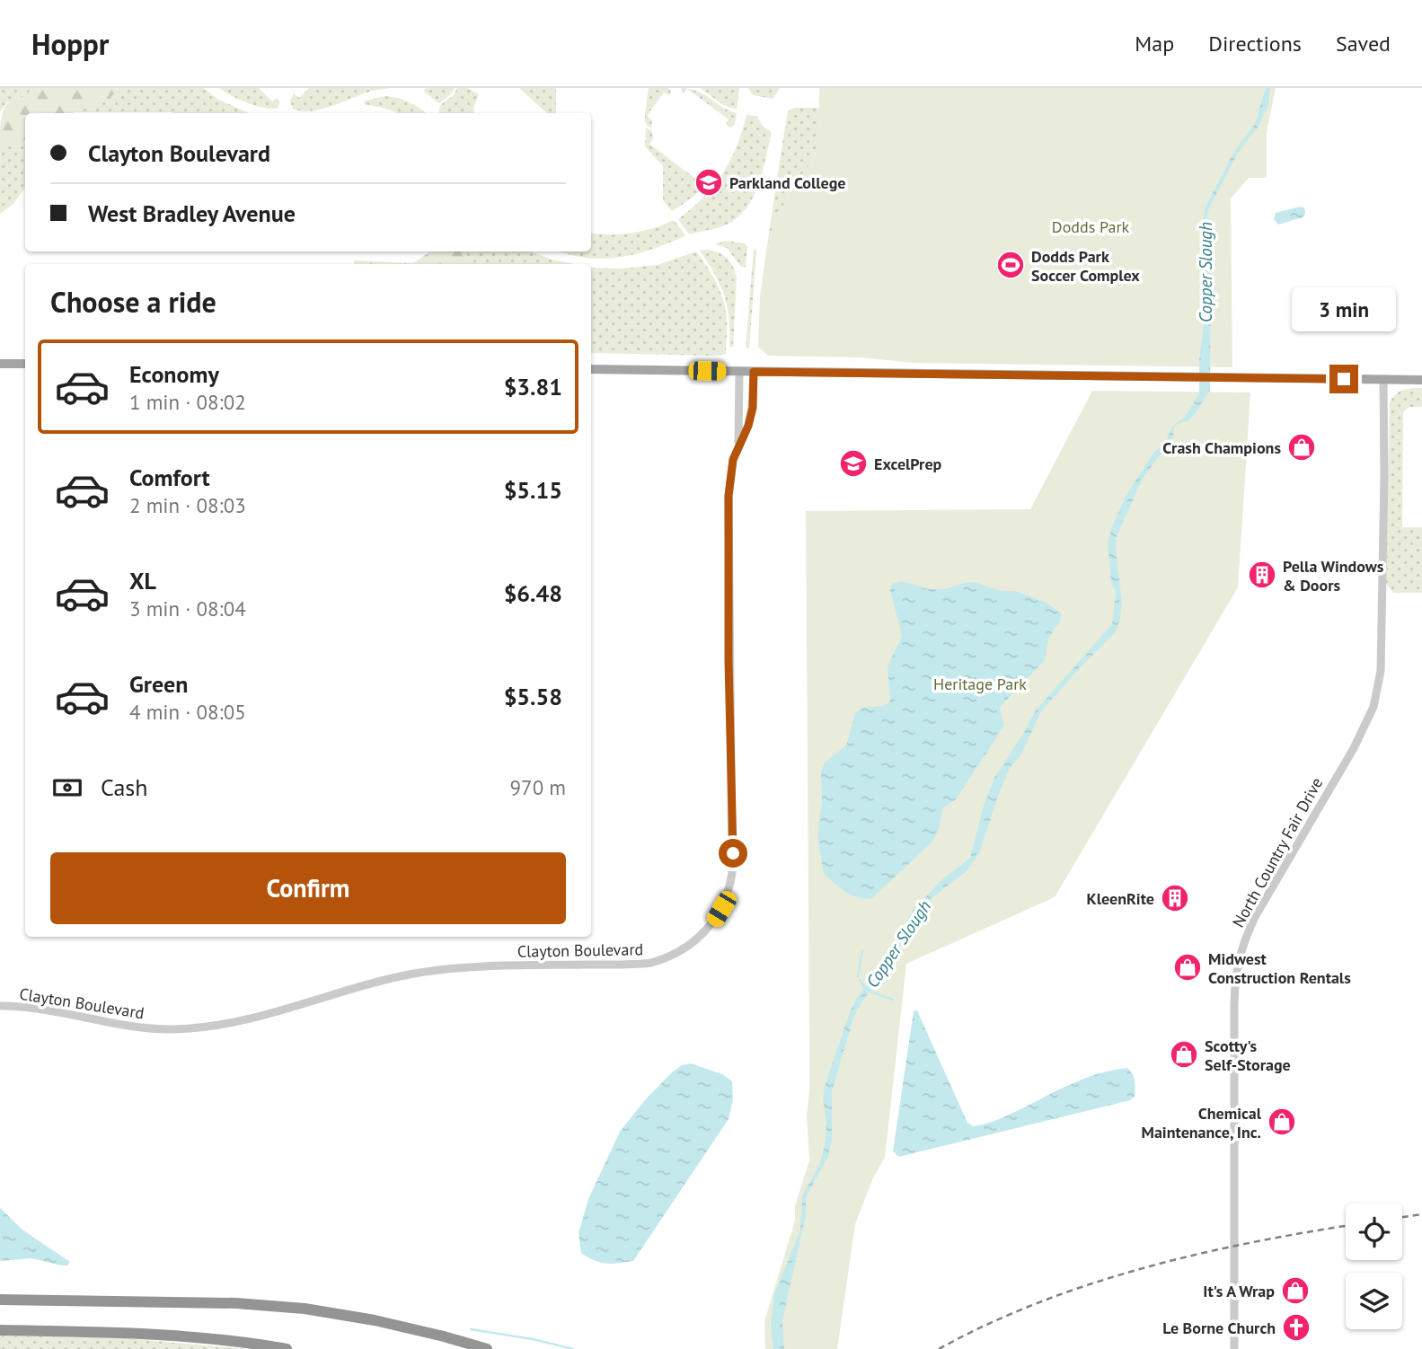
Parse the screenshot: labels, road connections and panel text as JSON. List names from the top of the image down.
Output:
{
  "streets": {
    "street": ["North Country Fair Drive", "Clayton Boulevard"]
  },
  "water": ["Copper Slough"],
  "parks": ["Dodds Park", "Heritage Park"],
  "places": {
    "school or university": ["Parkland College", "ExcelPrep"],
    "sports": ["Dodds Park Soccer Complex"],
    "shop": [
      "Crash Champions",
      "Midwest Construction Rentals",
      "Scotty's Self-Storage",
      "Chemical Maintenance, Inc.",
      "It's A Wrap"
    ],
    "building": ["Pella Windows & Doors", "KleenRite"],
    "church": ["Le Borne Church"]
  },
  "page": {
    "header": "Hoppr",
    "nav": ["Map", "Directions", "Saved"],
    "banner": ["Clayton Boulevard", "West Bradley Avenue"],
    "heading": "Choose a ride",
    "bubble": "3 min",
    "list": [
      {
        "name": "Economy",
        "note": "1 min · 08:02",
        "value": "$3.81"
      },
      {
        "name": "Comfort",
        "note": "2 min · 08:03",
        "value": "$5.15"
      },
      {
        "name": "XL",
        "note": "3 min · 08:04",
        "value": "$6.48"
      },
      {
        "name": "Green",
        "note": "4 min · 08:05",
        "value": "$5.58"
      }
    ],
    "pay": ["Cash", "970 m"],
    "buttons": "Confirm"
  }
}
